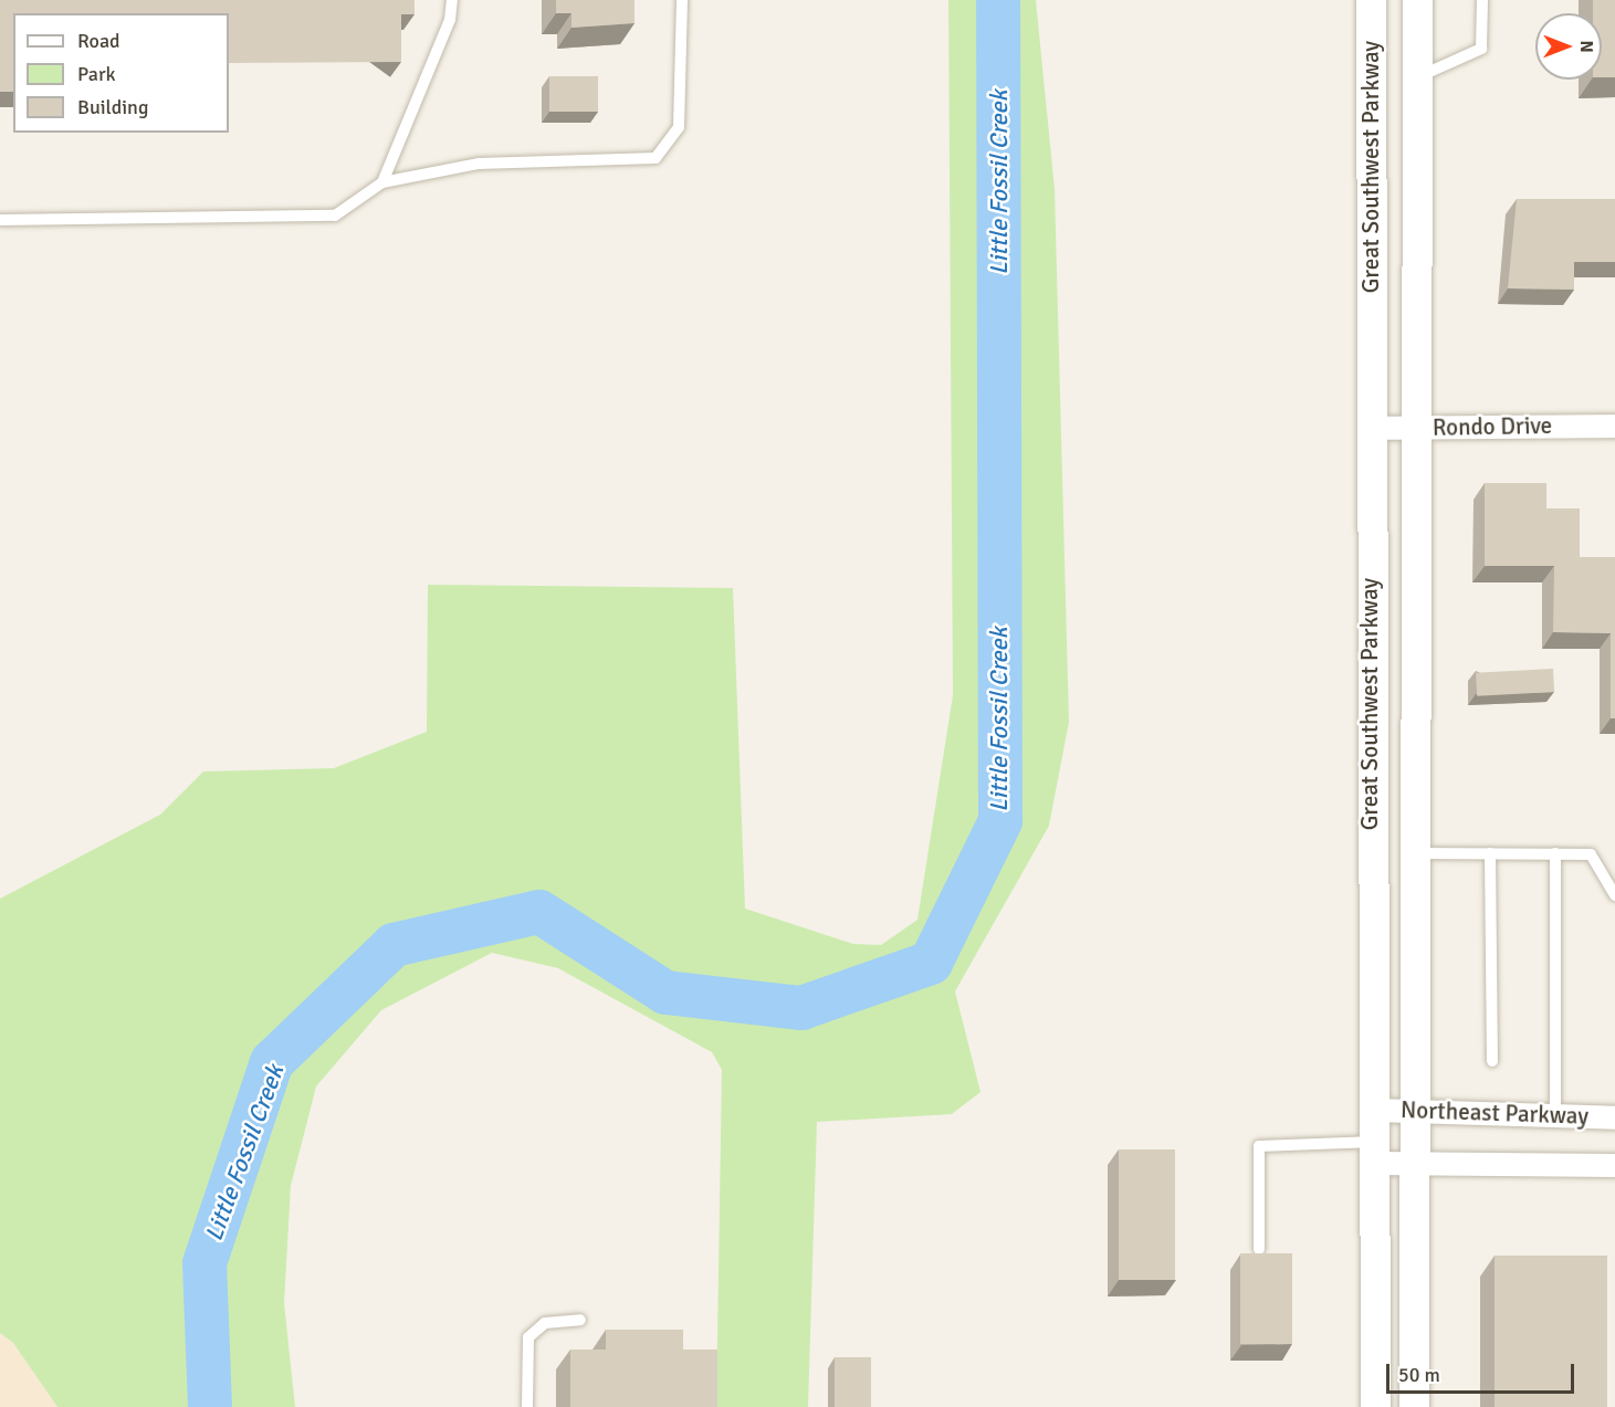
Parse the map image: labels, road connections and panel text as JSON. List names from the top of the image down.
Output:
{
  "streets": {
    "street": ["Great Southwest Parkway", "Rondo Drive", "Northeast Parkway"]
  },
  "crossings": [
    ["Great Southwest Parkway", "Rondo Drive"],
    ["Great Southwest Parkway", "Northeast Parkway"]
  ],
  "water": ["Little Fossil Creek"],
  "legend": ["Road", "Park", "Building"],
  "scale_bar": "50 m",
  "north": "right"
}
